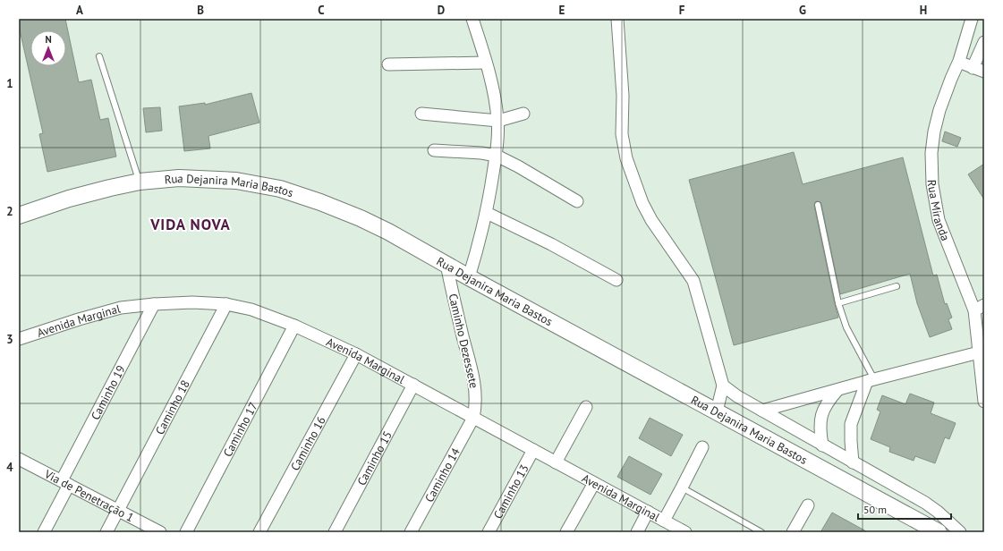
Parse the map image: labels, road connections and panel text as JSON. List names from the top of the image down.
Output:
{
  "streets": {
    "main road": ["Rua Dejanira Maria Bastos"],
    "street": [
      "Rua Miranda",
      "Avenida Marginal",
      "Caminho Dezessete",
      "Caminho 19",
      "Caminho 18",
      "Caminho 17",
      "Caminho 16",
      "Caminho 15",
      "Caminho 14",
      "Caminho 13",
      "Via de Penetração 1"
    ]
  },
  "crossings": [
    ["Rua Dejanira Maria Bastos", "Caminho Dezessete"],
    ["Avenida Marginal", "Caminho Dezessete"],
    ["Avenida Marginal", "Caminho 19"],
    ["Avenida Marginal", "Caminho 18"],
    ["Avenida Marginal", "Caminho 17"],
    ["Avenida Marginal", "Caminho 16"],
    ["Avenida Marginal", "Caminho 15"],
    ["Avenida Marginal", "Caminho 14"],
    ["Avenida Marginal", "Caminho 13"],
    ["Caminho Dezessete", "Caminho 14"],
    ["Caminho 19", "Via de Penetração 1"],
    ["Caminho 18", "Via de Penetração 1"]
  ],
  "districts": ["VIDA NOVA"],
  "scale_bar": "50 m",
  "north": "top",
  "grid": {
    "columns": [
      "A",
      "B",
      "C",
      "D",
      "E",
      "F",
      "G",
      "H"
    ],
    "rows": [
      "1",
      "2",
      "3",
      "4"
    ]
  }
}
